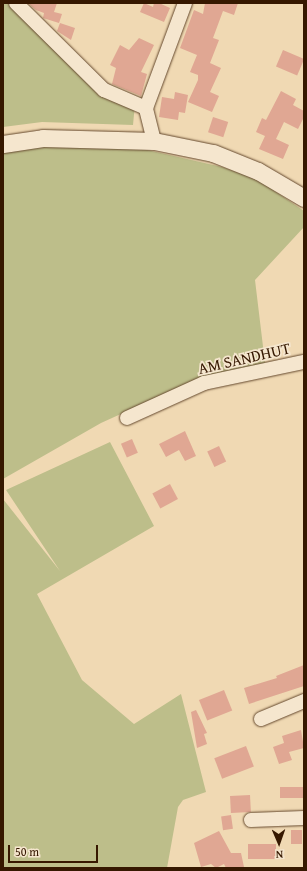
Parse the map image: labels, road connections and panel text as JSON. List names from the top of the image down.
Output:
{
  "streets": {
    "street": ["AM SANDHUT"]
  },
  "scale_bar": "50 m",
  "north": "bottom"
}
